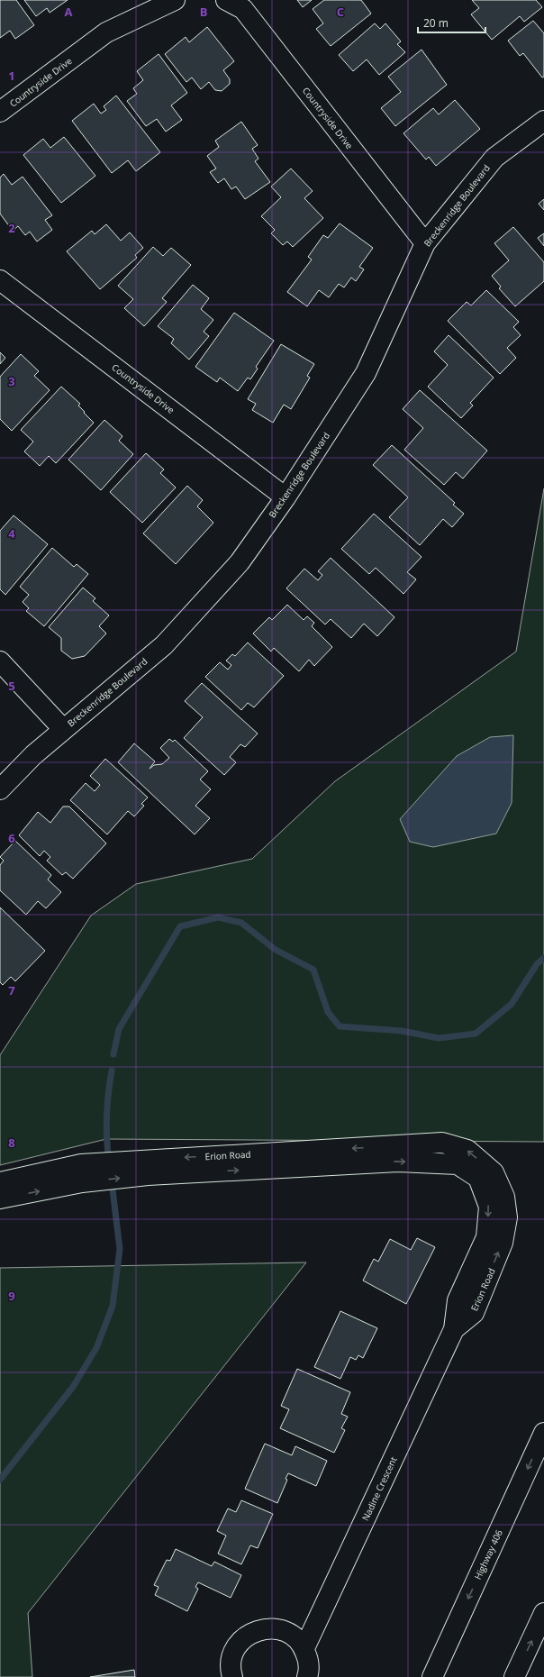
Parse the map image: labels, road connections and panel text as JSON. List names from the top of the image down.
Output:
{
  "streets": {
    "main road": [
      "Countryside Drive",
      "Breckenridge Boulevard",
      "Erion Road",
      "Nadine Crescent",
      "Highway 406"
    ]
  },
  "crossings": [
    ["Countryside Drive", "Breckenridge Boulevard"],
    ["Erion Road", "Nadine Crescent"]
  ],
  "one_way": ["Highway 406"],
  "scale_bar": "20 m",
  "grid": {
    "columns": ["A", "B", "C"],
    "rows": [
      "1",
      "2",
      "3",
      "4",
      "5",
      "6",
      "7",
      "8",
      "9"
    ]
  }
}
